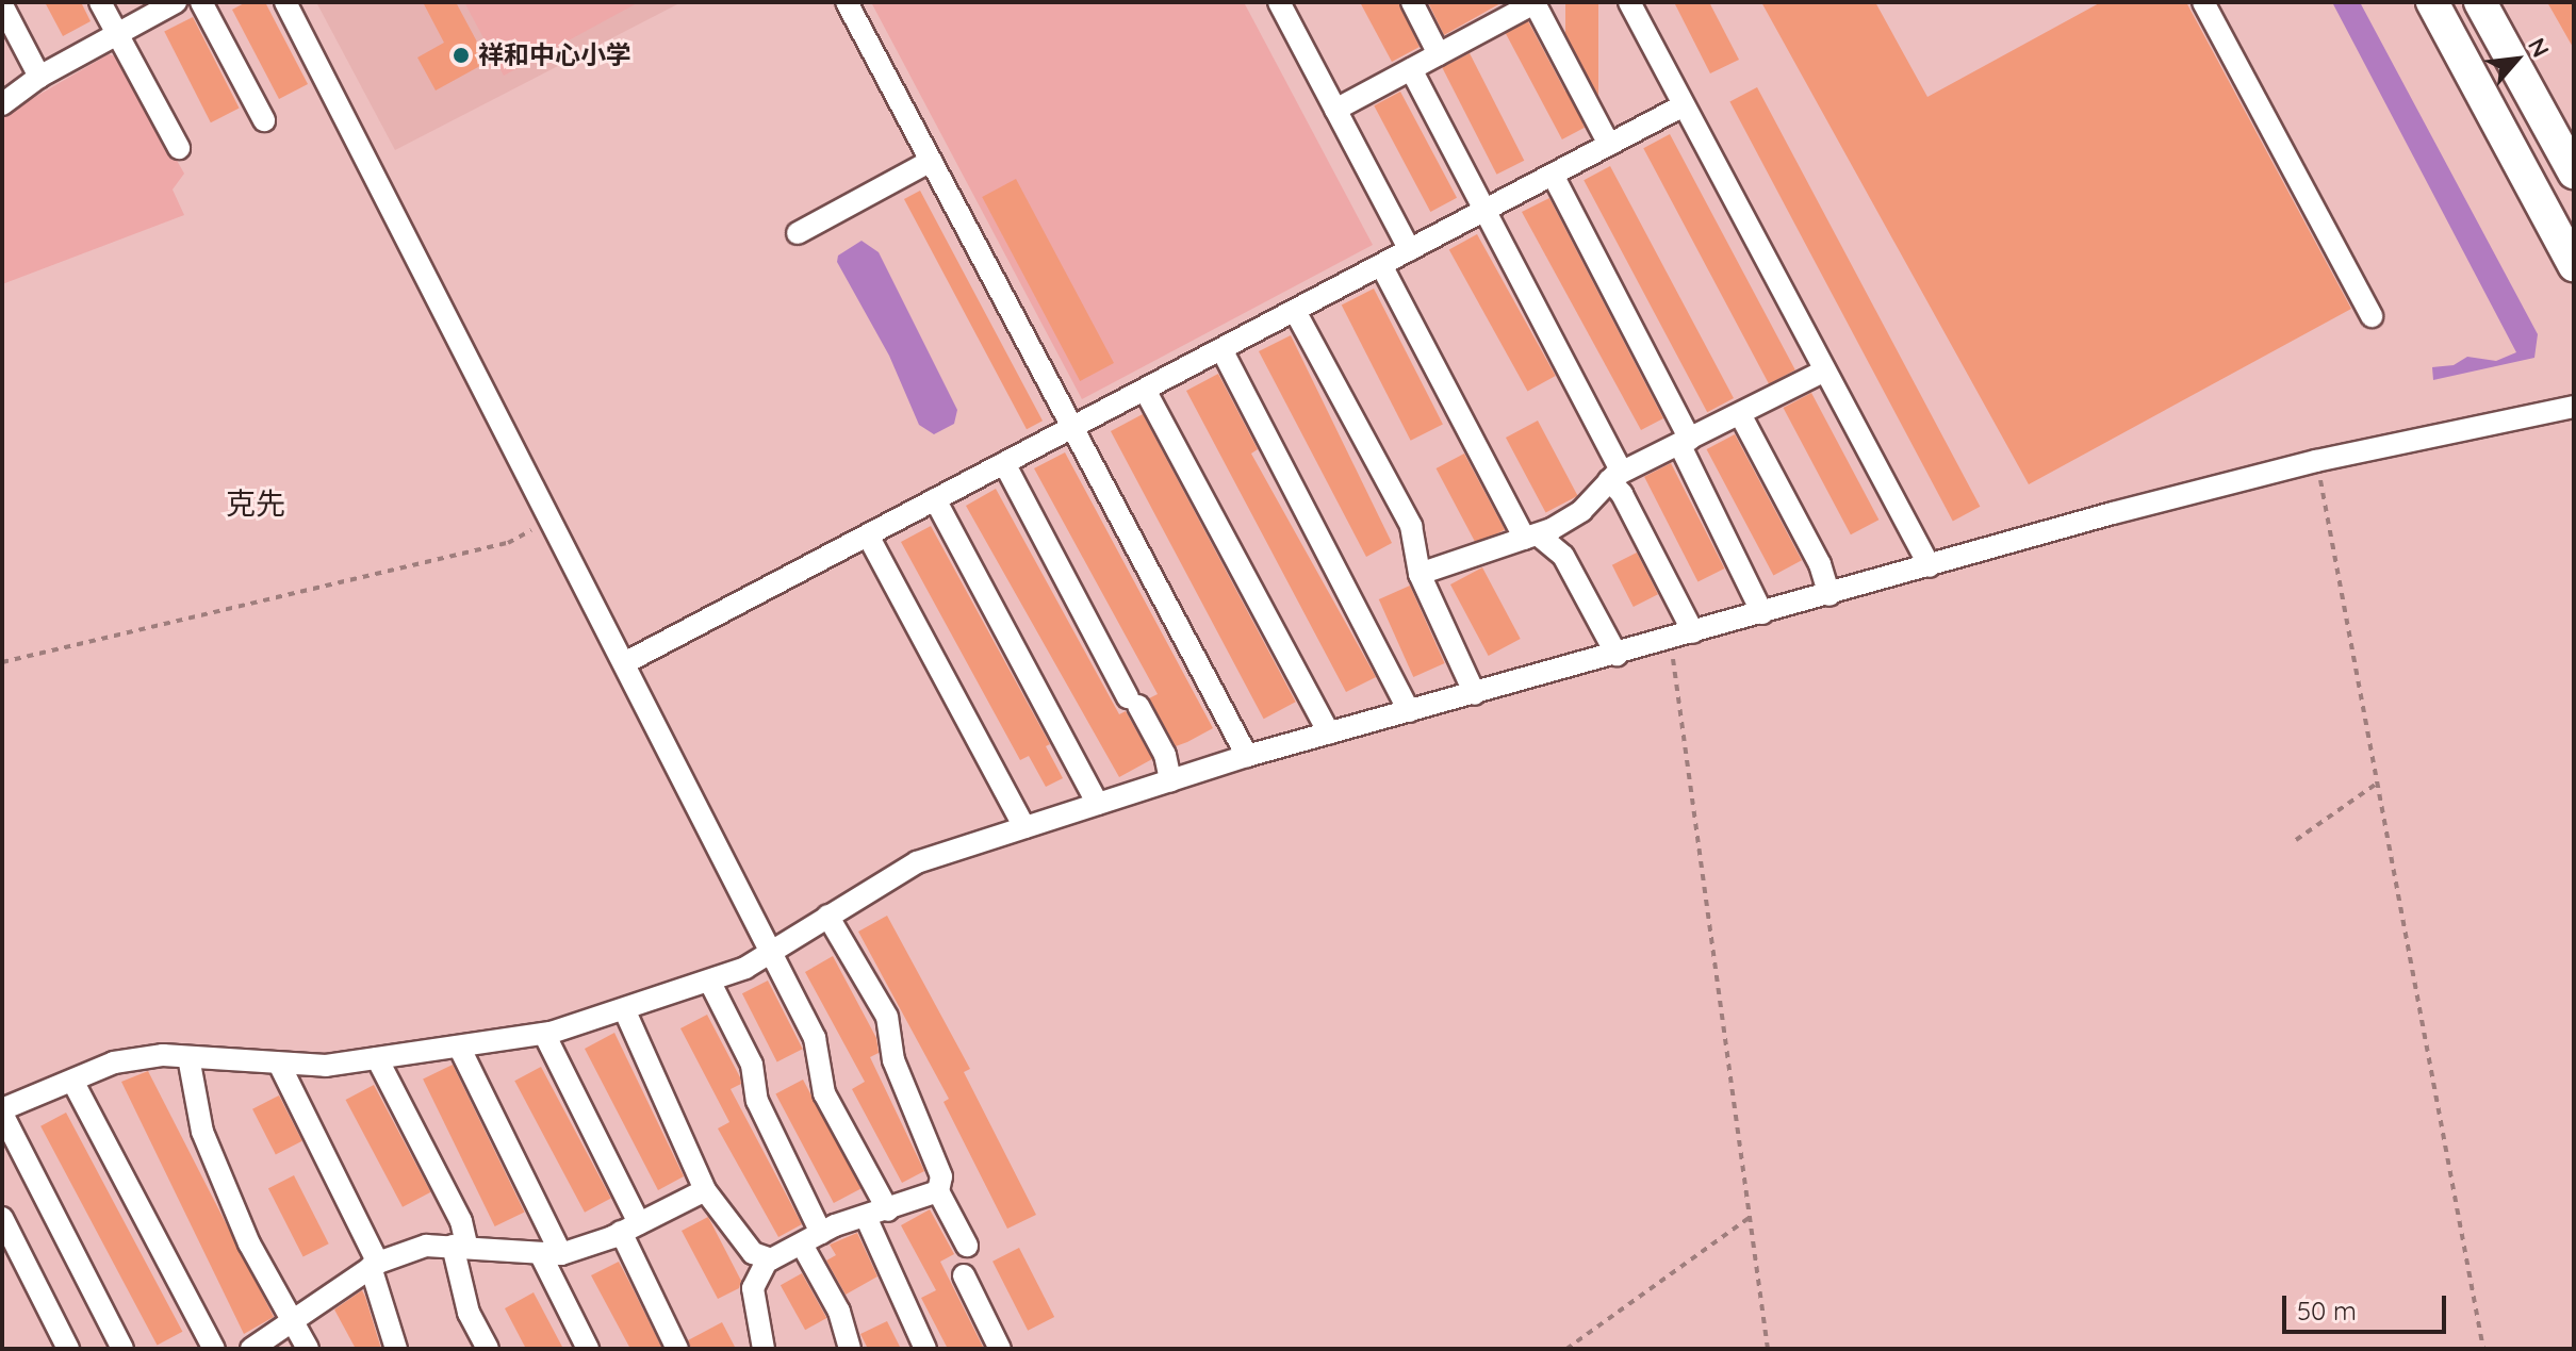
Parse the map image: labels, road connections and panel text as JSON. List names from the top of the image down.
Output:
{
  "districts": ["克先"],
  "places": ["祥和中心小学"],
  "scale_bar": "50 m",
  "north": "top right"
}
